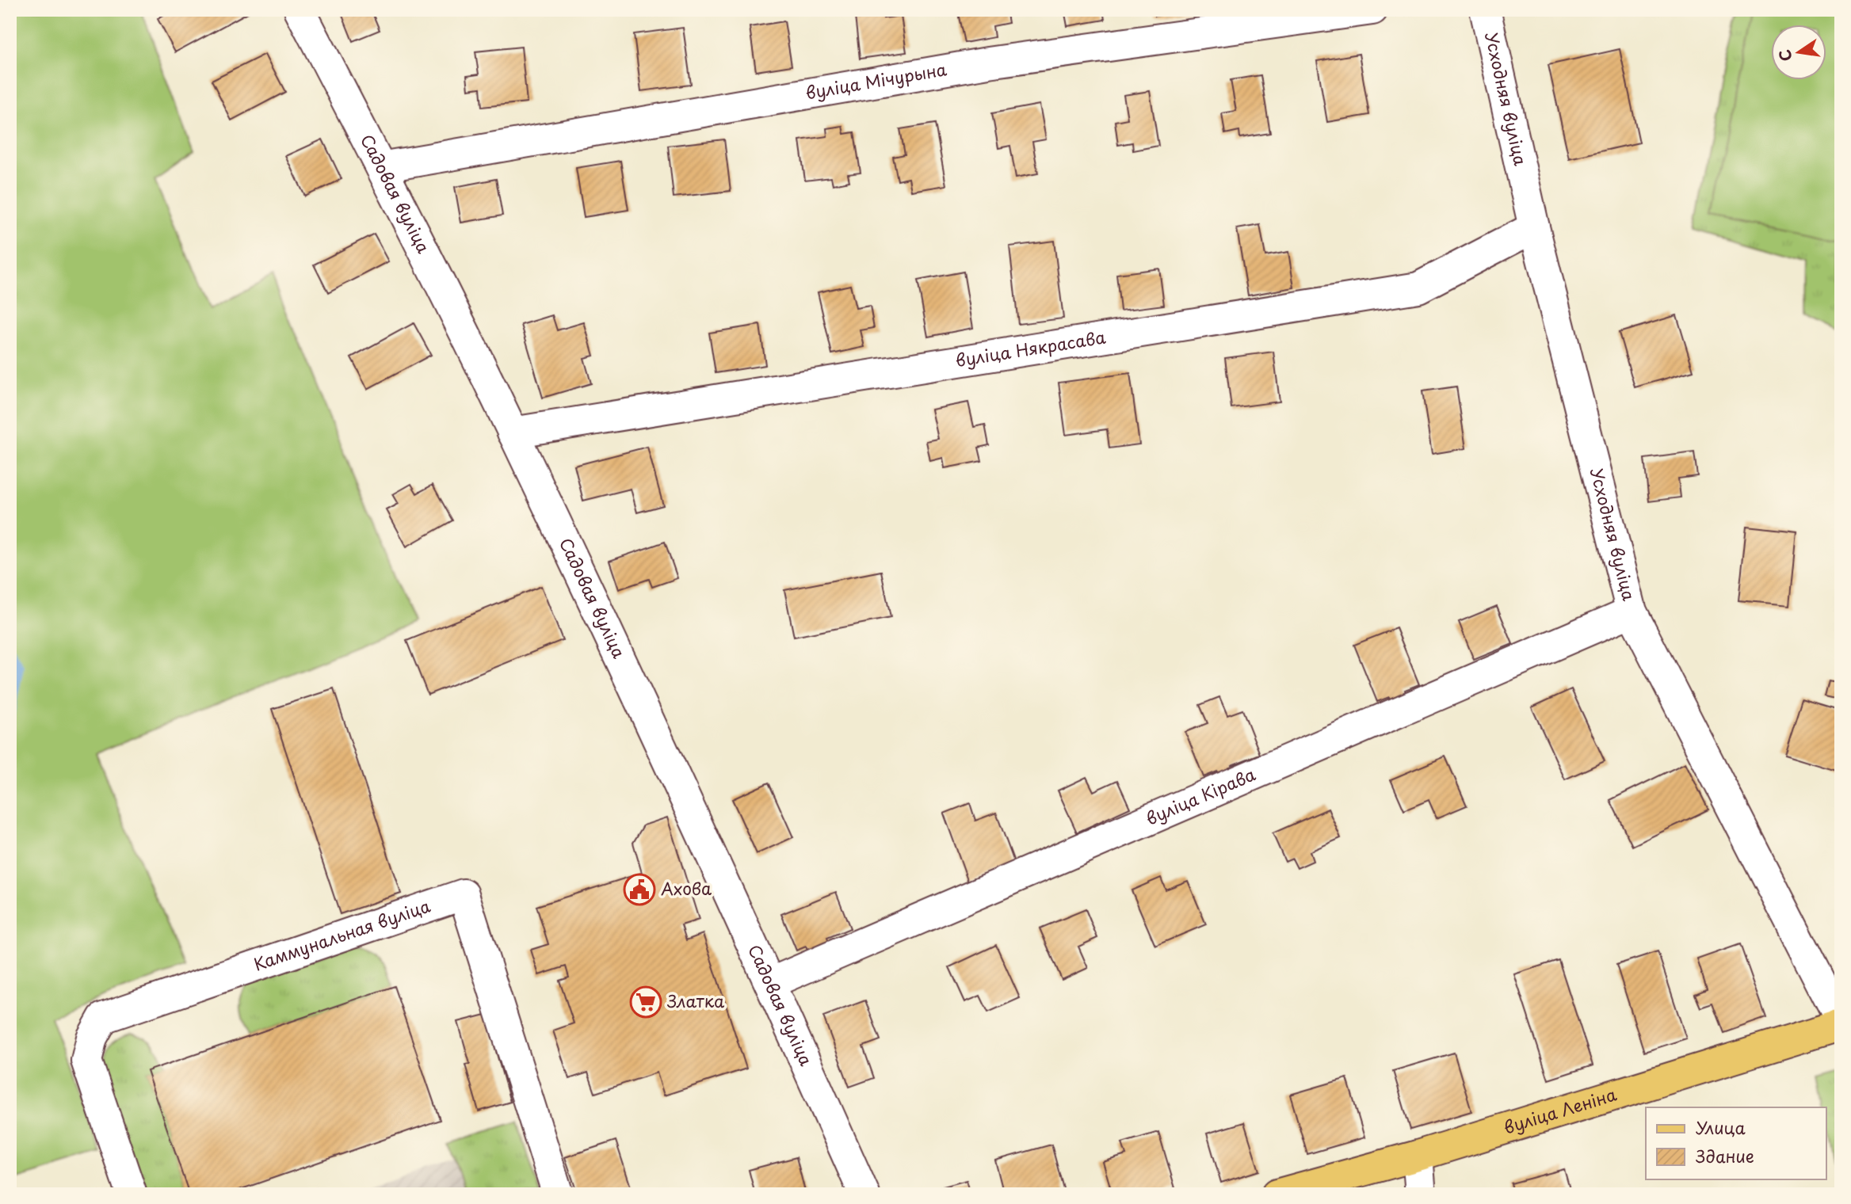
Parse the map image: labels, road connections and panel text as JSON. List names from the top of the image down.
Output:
{
  "streets": {
    "main road": ["вуліца Леніна"],
    "street": [
      "вуліца Мічурына",
      "Усходняя вуліца",
      "Садовая вуліца",
      "вуліца Някрасава",
      "вуліца Кірава",
      "Каммунальная вуліца"
    ]
  },
  "crossings": [
    ["вуліца Мічурына", "Садовая вуліца"],
    ["Усходняя вуліца", "вуліца Някрасава"],
    ["Усходняя вуліца", "вуліца Кірава"],
    ["Усходняя вуліца", "вуліца Леніна"],
    ["Садовая вуліца", "вуліца Някрасава"],
    ["Садовая вуліца", "вуліца Кірава"]
  ],
  "places": {
    "public building": ["Ахова"],
    "supermarket": ["Златка"]
  },
  "legend": ["Улица", "Здание"],
  "north": "left"
}
